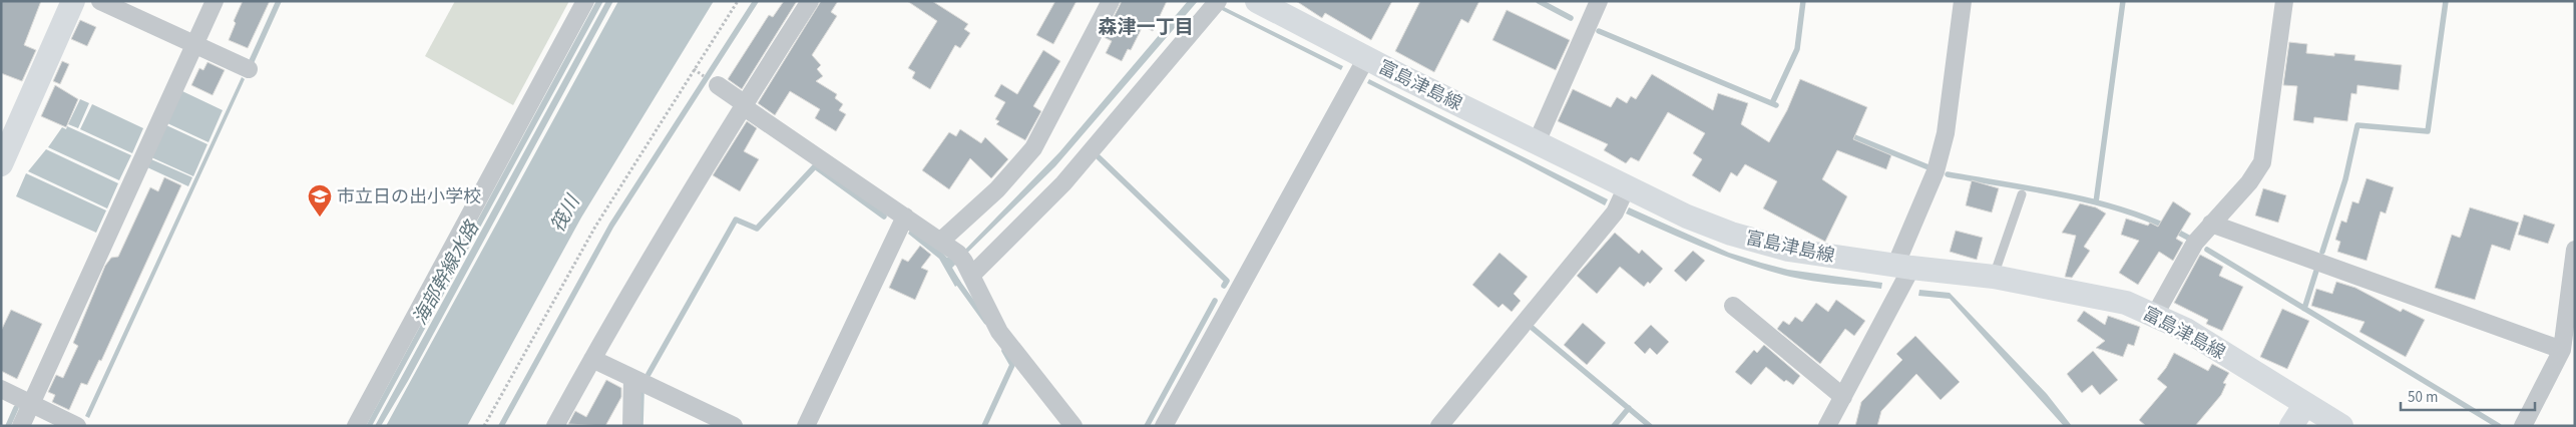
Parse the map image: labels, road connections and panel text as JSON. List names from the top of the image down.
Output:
{
  "streets": {
    "main road": ["富島津島線"]
  },
  "districts": ["森津一丁目"],
  "water": ["筏川", "海部幹線水路"],
  "places": {
    "school or university": ["市立日の出小学校"]
  },
  "scale_bar": "50 m"
}
